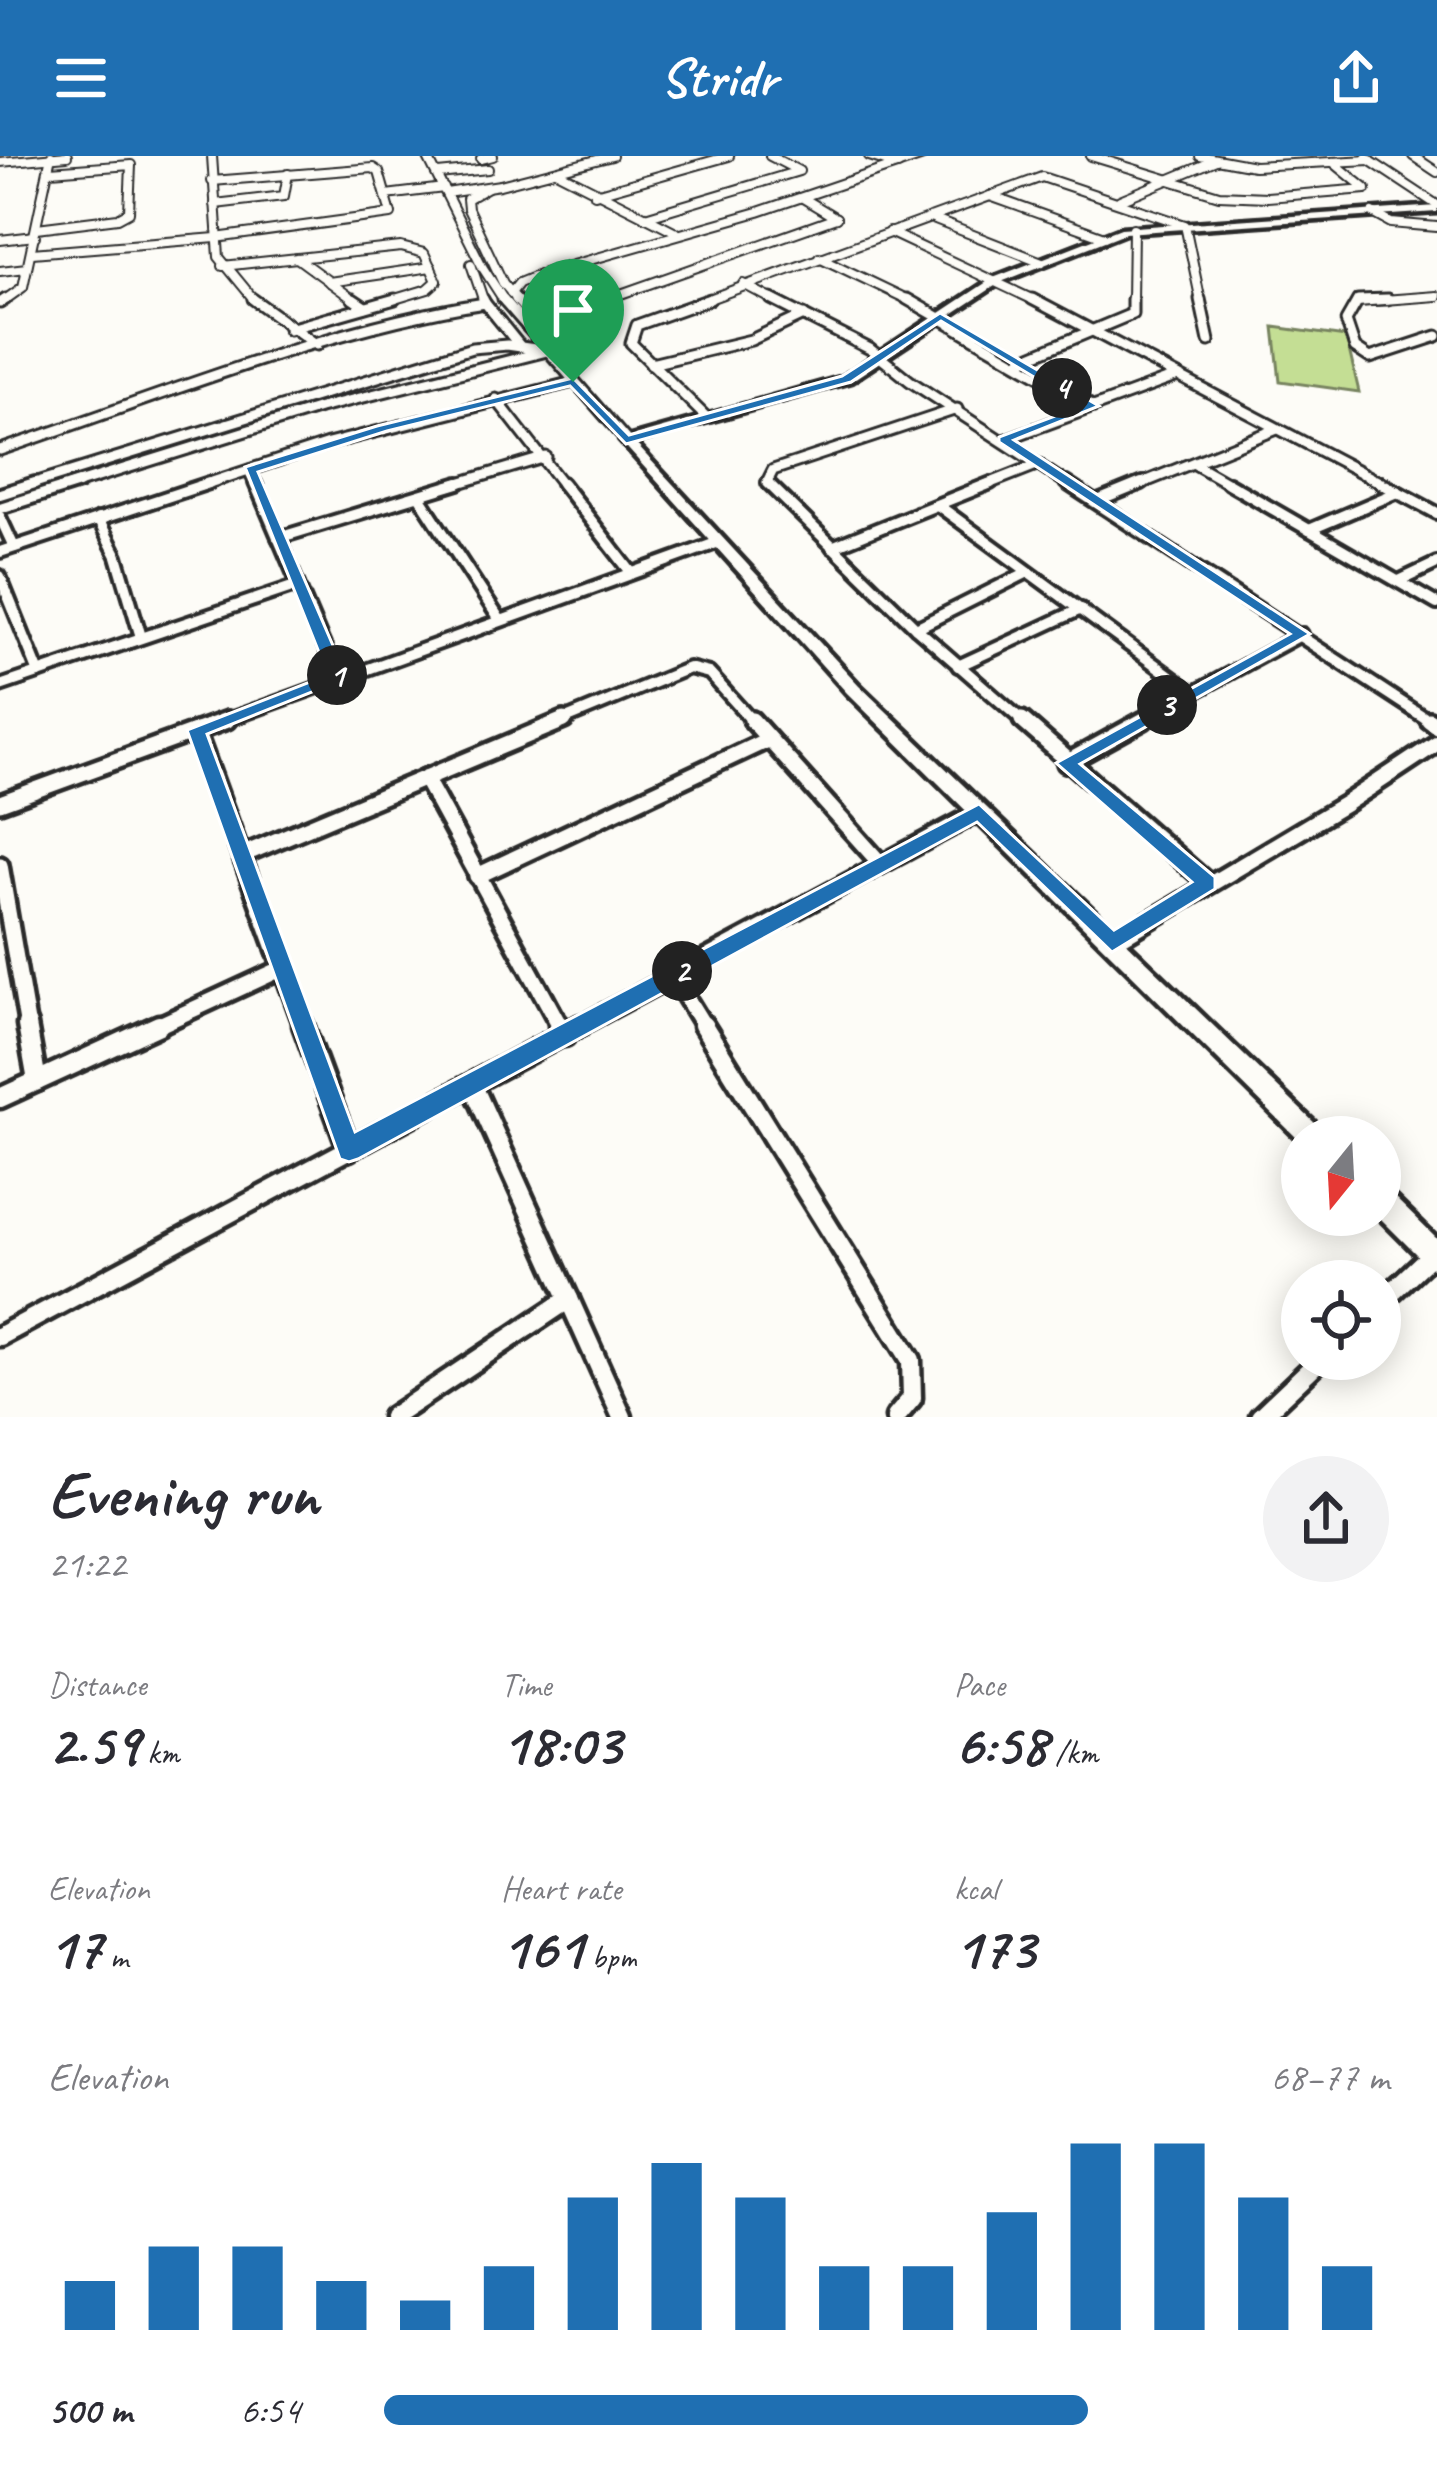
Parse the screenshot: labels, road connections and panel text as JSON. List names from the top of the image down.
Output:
{
  "north": "bottom",
  "page": {
    "header": "Stridr",
    "pins": [
      "4",
      "1",
      "3",
      "2"
    ],
    "heading": ["Evening run", "21:22"],
    "stats": [
      ["Distance", "2.59 km"],
      ["Time", "18:03"],
      ["Pace", "6:58 /km"],
      ["Elevation", "17 m"],
      ["Heart rate", "161 bpm"],
      ["kcal", "173"]
    ],
    "chart": ["Elevation", "68–77 m"],
    "list": [
      {
        "name": "500 m",
        "note": "6:54"
      }
    ]
  }
}
